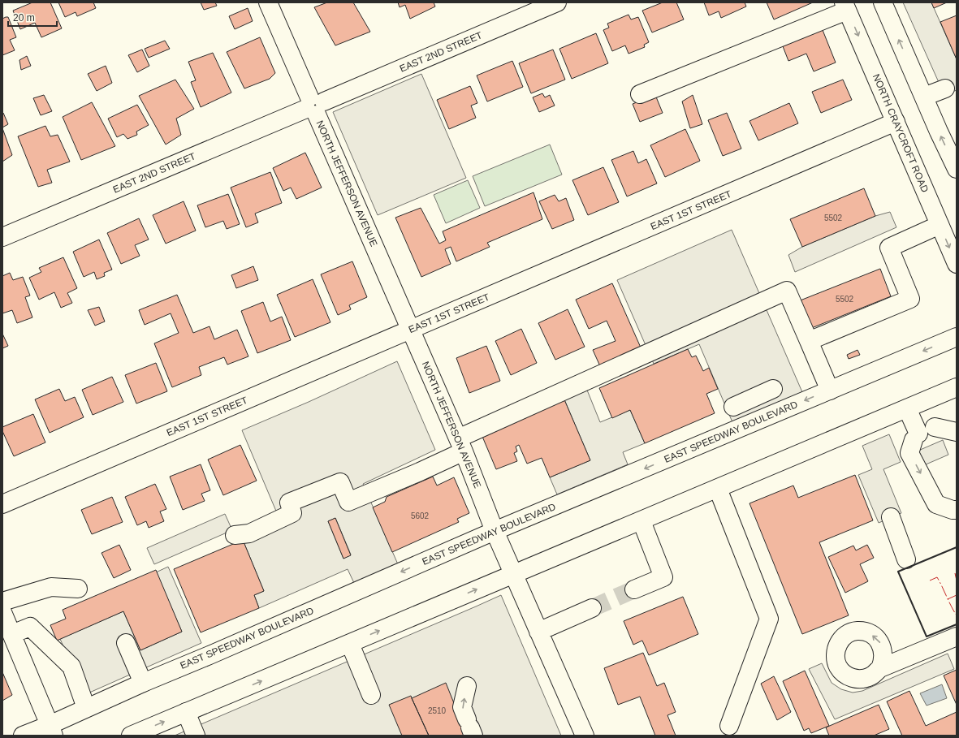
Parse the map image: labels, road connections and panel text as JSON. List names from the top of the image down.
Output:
{
  "streets": {
    "street": [
      "EAST 2ND STREET",
      "NORTH CRAYCROFT ROAD",
      "NORTH JEFFERSON AVENUE",
      "EAST 1ST STREET",
      "EAST SPEEDWAY BOULEVARD"
    ]
  },
  "crossings": [
    ["EAST 2ND STREET", "NORTH JEFFERSON AVENUE"],
    ["NORTH CRAYCROFT ROAD", "EAST 1ST STREET"],
    ["NORTH JEFFERSON AVENUE", "EAST 1ST STREET"],
    ["NORTH JEFFERSON AVENUE", "EAST SPEEDWAY BOULEVARD"]
  ],
  "house_numbers": [
    "5502",
    "5502",
    "5602",
    "2510"
  ],
  "scale_bar": "20 m"
}
